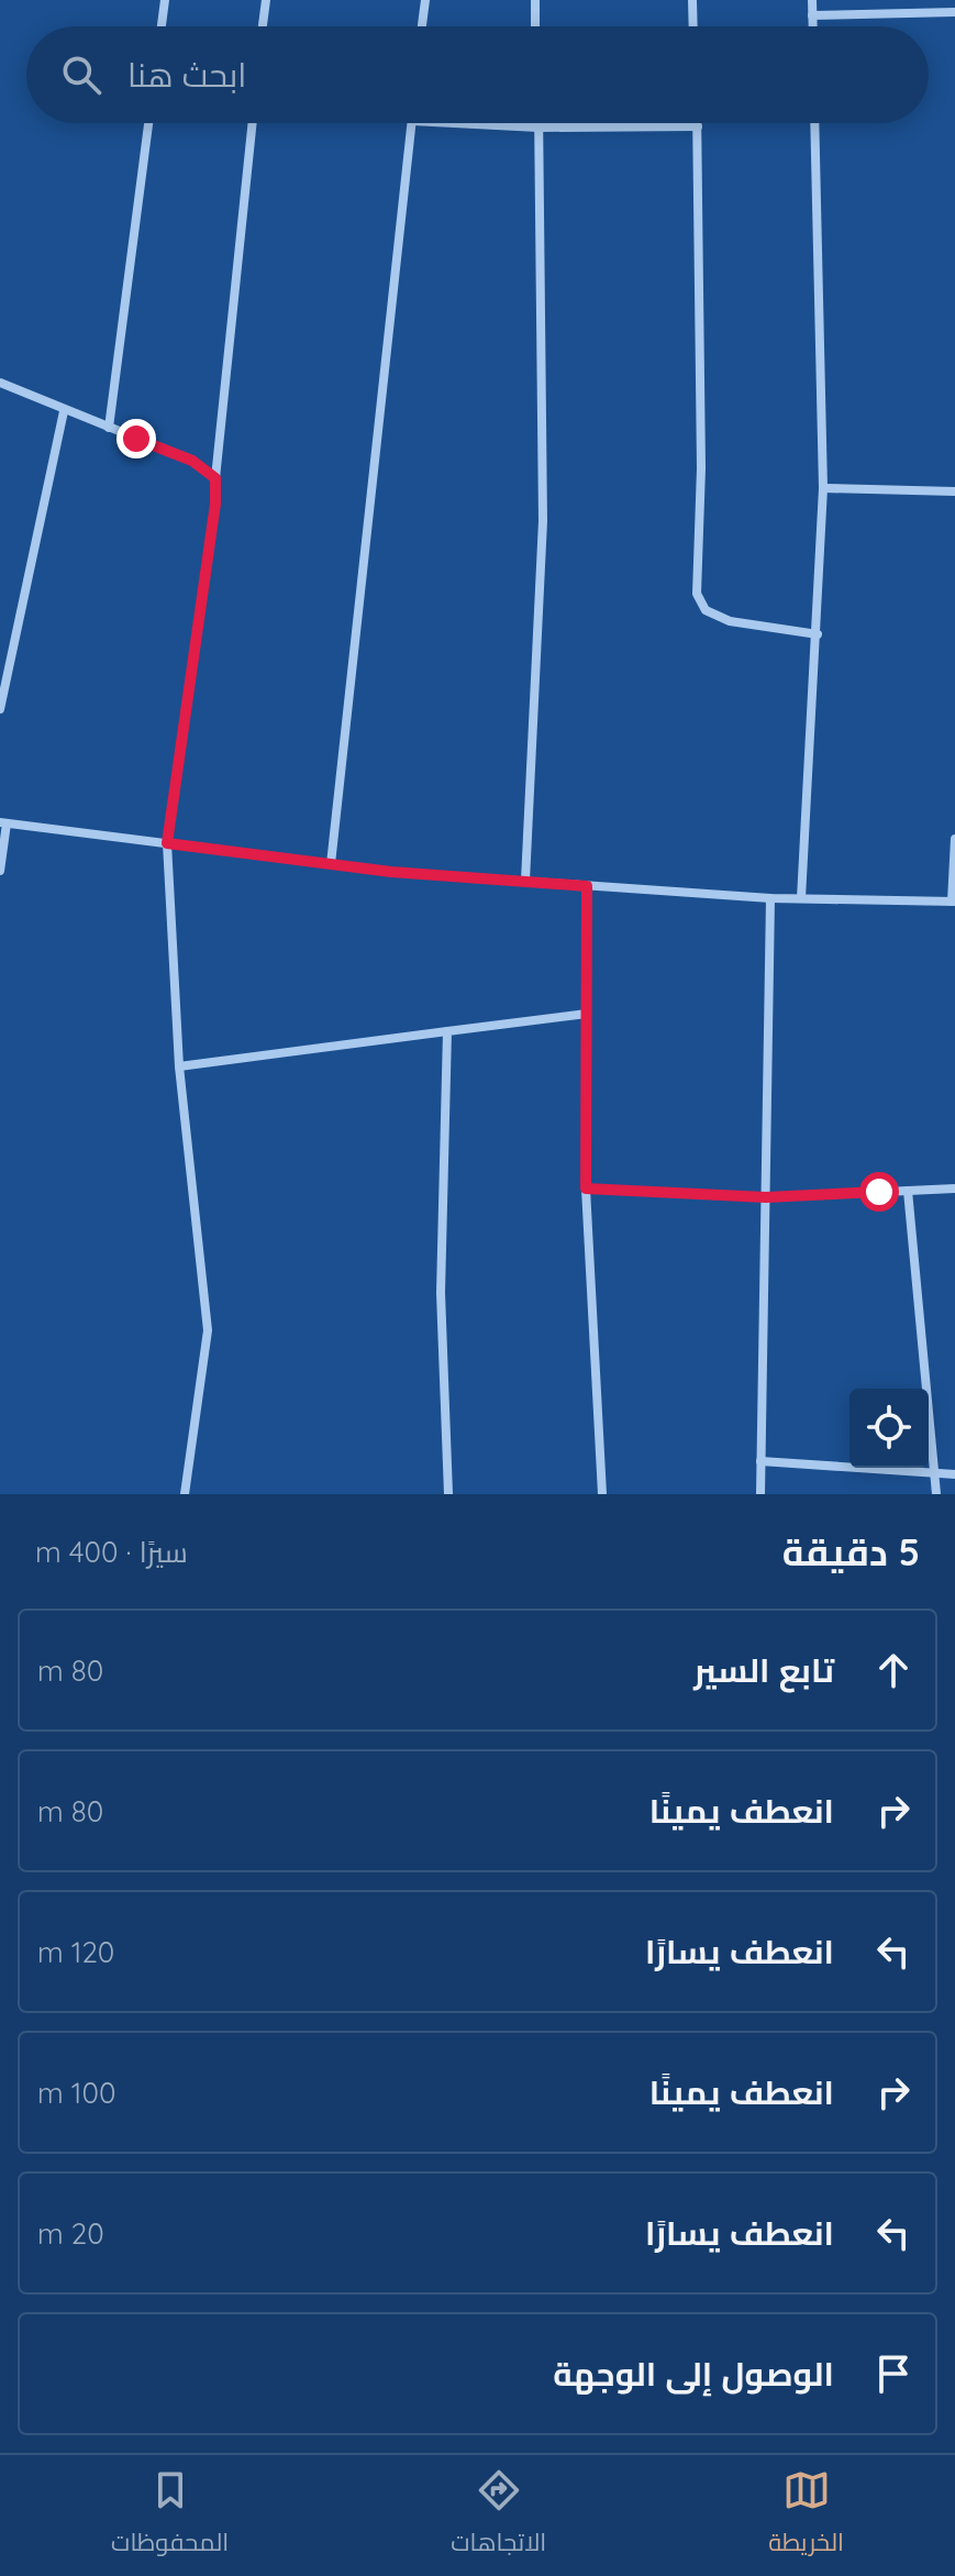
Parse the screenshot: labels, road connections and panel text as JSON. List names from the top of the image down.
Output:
{
  "page": {
    "search": "ابحث هنا",
    "heading": ["5 دقيقة", "سيرًا · 400 m"],
    "list": [
      ["تابع السير", "80 m"],
      ["انعطف يمينًا", "80 m"],
      ["انعطف يسارًا", "120 m"],
      ["انعطف يمينًا", "100 m"],
      ["انعطف يسارًا", "20 m"],
      "الوصول إلى الوجهة"
    ],
    "nav": ["الخريطة", "الاتجاهات", "المحفوظات"]
  }
}
